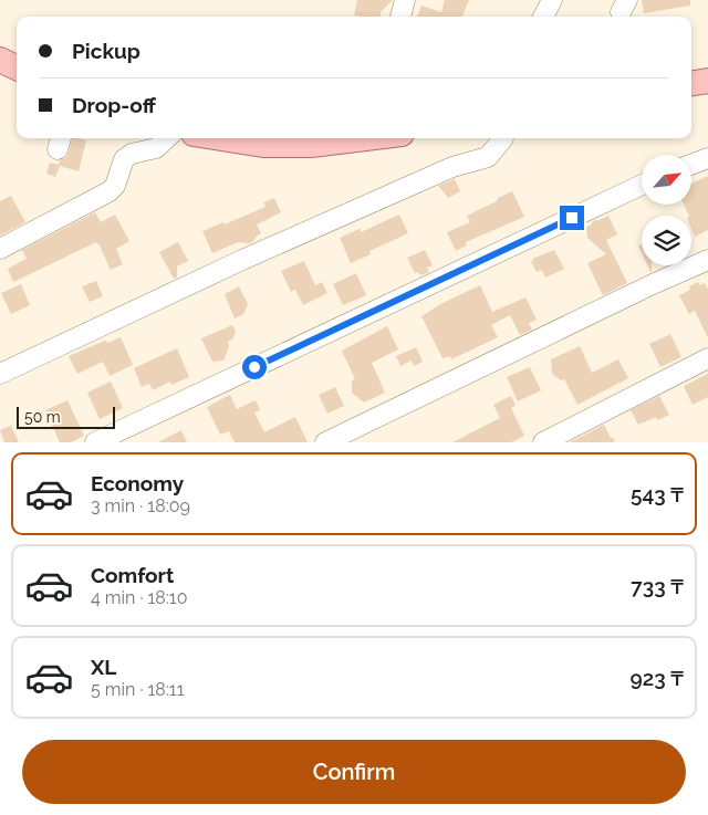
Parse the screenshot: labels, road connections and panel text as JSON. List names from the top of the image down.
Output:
{
  "scale_bar": "50 m",
  "north": "top right",
  "page": {
    "banner": ["Pickup", "Drop-off"],
    "scale": "50 m",
    "list": [
      {
        "name": "Economy",
        "note": "3 min · 18:09",
        "value": "543 ₸"
      },
      {
        "name": "Comfort",
        "note": "4 min · 18:10",
        "value": "733 ₸"
      },
      {
        "name": "XL",
        "note": "5 min · 18:11",
        "value": "923 ₸"
      }
    ],
    "buttons": "Confirm"
  }
}
